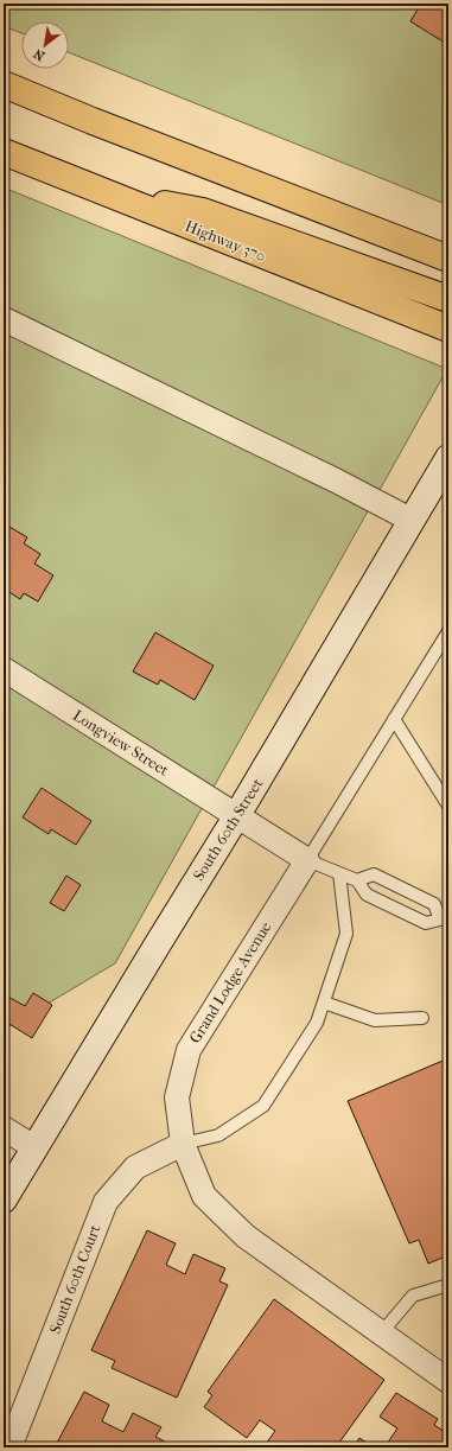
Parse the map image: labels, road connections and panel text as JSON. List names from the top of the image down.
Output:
{
  "streets": {
    "highway": ["Highway 370"],
    "street": [
      "Longview Street",
      "South 60th Street",
      "Grand Lodge Avenue",
      "South 60th Court"
    ]
  },
  "crossings": [
    ["Longview Street", "South 60th Street"],
    ["Grand Lodge Avenue", "South 60th Court"]
  ],
  "north": "bottom left"
}
